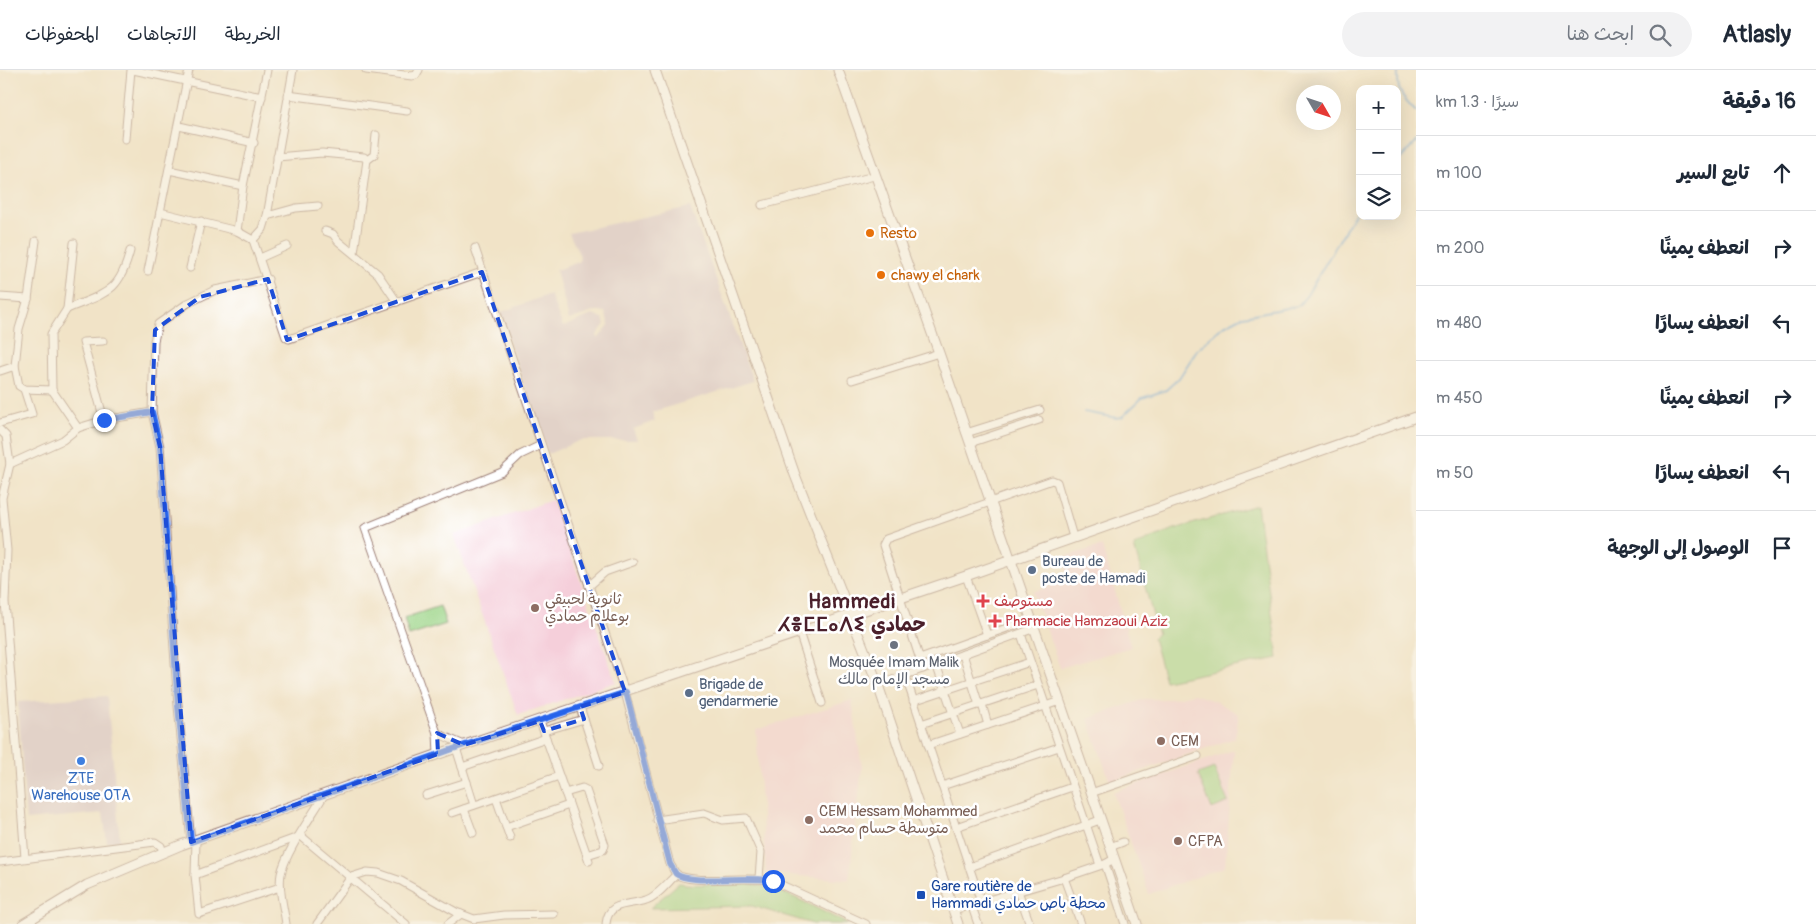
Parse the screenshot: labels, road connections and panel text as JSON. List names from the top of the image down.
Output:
{
  "districts": ["Hammedi ⵃⴻⵎⵎⴰⴷⵉ حمادي"],
  "places": {
    "other": [
      "Resto",
      "chawy el chark",
      "Bureau de poste de Hamadi",
      "ثانوية لحبيقي بوعلام حمادي",
      "Mosquée Imam Malik مسجد الإمام مالك",
      "Brigade de gendarmerie",
      "CEM",
      "ZTE Warehouse OTA",
      "CEM Hessam Mohammed متوسطة حسام محمد",
      "CFPA"
    ],
    "health": ["مستوصف", "Pharmacie Hamzaoui Aziz"],
    "transit": ["Gare routière de Hammadi محطة باص حمادي"]
  },
  "north": "bottom right",
  "page": {
    "header": "Atlasly",
    "search": "ابحث هنا",
    "nav": ["الخريطة", "الاتجاهات", "المحفوظات"],
    "heading": ["16 دقيقة", "سيرًا · 1.3 km"],
    "map_buttons": ["+", "−"],
    "list": [
      ["تابع السير", "100 m"],
      ["انعطف يمينًا", "200 m"],
      ["انعطف يسارًا", "480 m"],
      ["انعطف يمينًا", "450 m"],
      ["انعطف يسارًا", "50 m"],
      "الوصول إلى الوجهة"
    ]
  }
}
